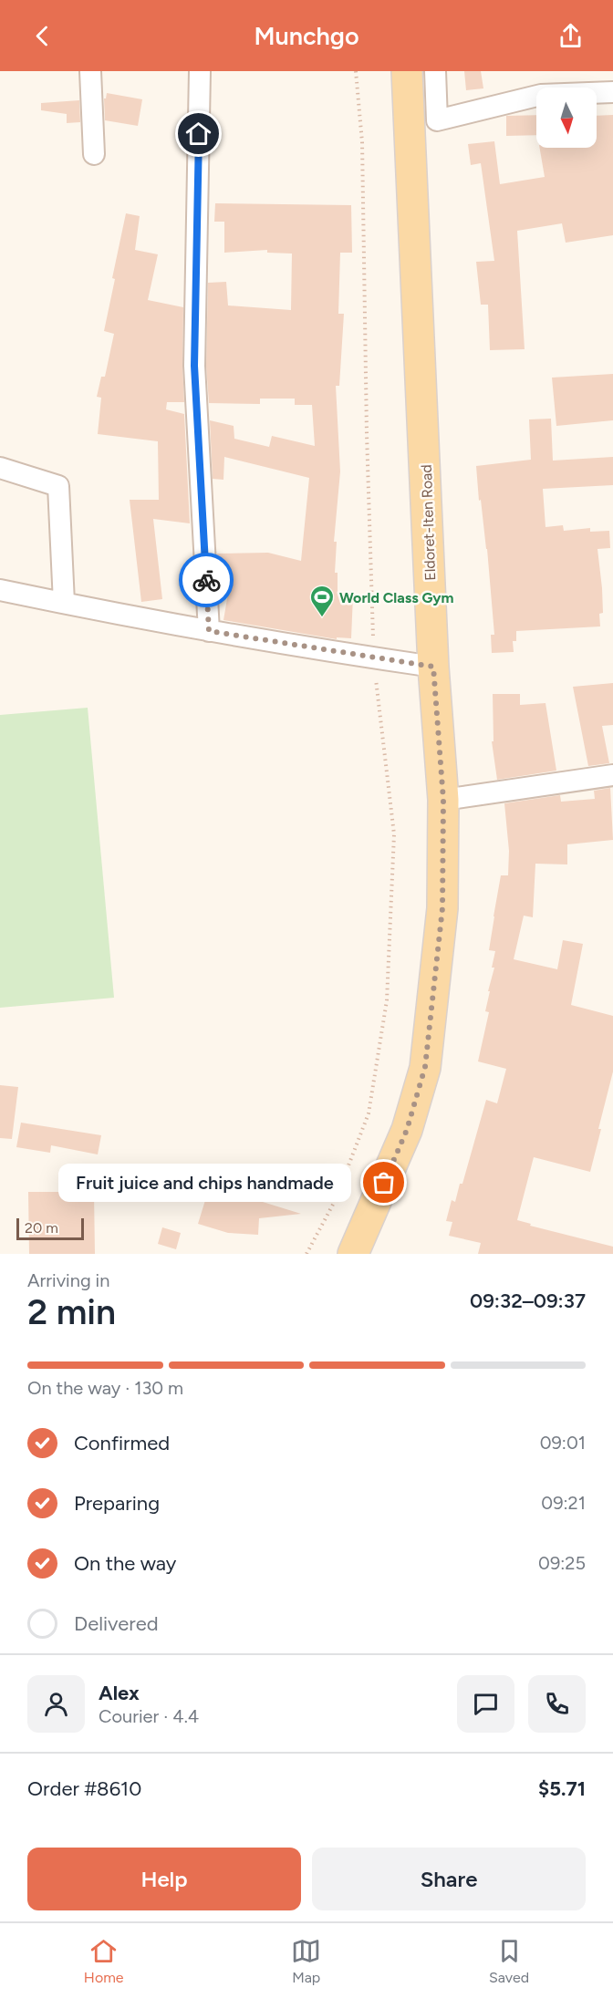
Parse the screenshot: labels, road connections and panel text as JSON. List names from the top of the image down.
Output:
{
  "streets": {
    "main road": ["Eldoret-Iten Road"]
  },
  "places": {
    "sports": ["World Class Gym"],
    "other": ["Fruit juice and chips handmade"]
  },
  "scale_bar": "20 m",
  "north": "bottom",
  "page": {
    "header": "Munchgo",
    "bubble": "Fruit juice and chips handmade",
    "scale": "20 m",
    "heading": ["2 min", "Arriving in", "09:32–09:37"],
    "panel": [
      "Alex",
      "Courier · 4.4",
      "Order #8610",
      "$5.71"
    ],
    "bar": "On the way · 130 m",
    "list": [
      ["Confirmed", "09:01"],
      ["Preparing", "09:21"],
      ["On the way", "09:25"],
      "Delivered"
    ],
    "buttons": ["Help", "Share"],
    "tabs": ["Home", "Map", "Saved"]
  }
}
